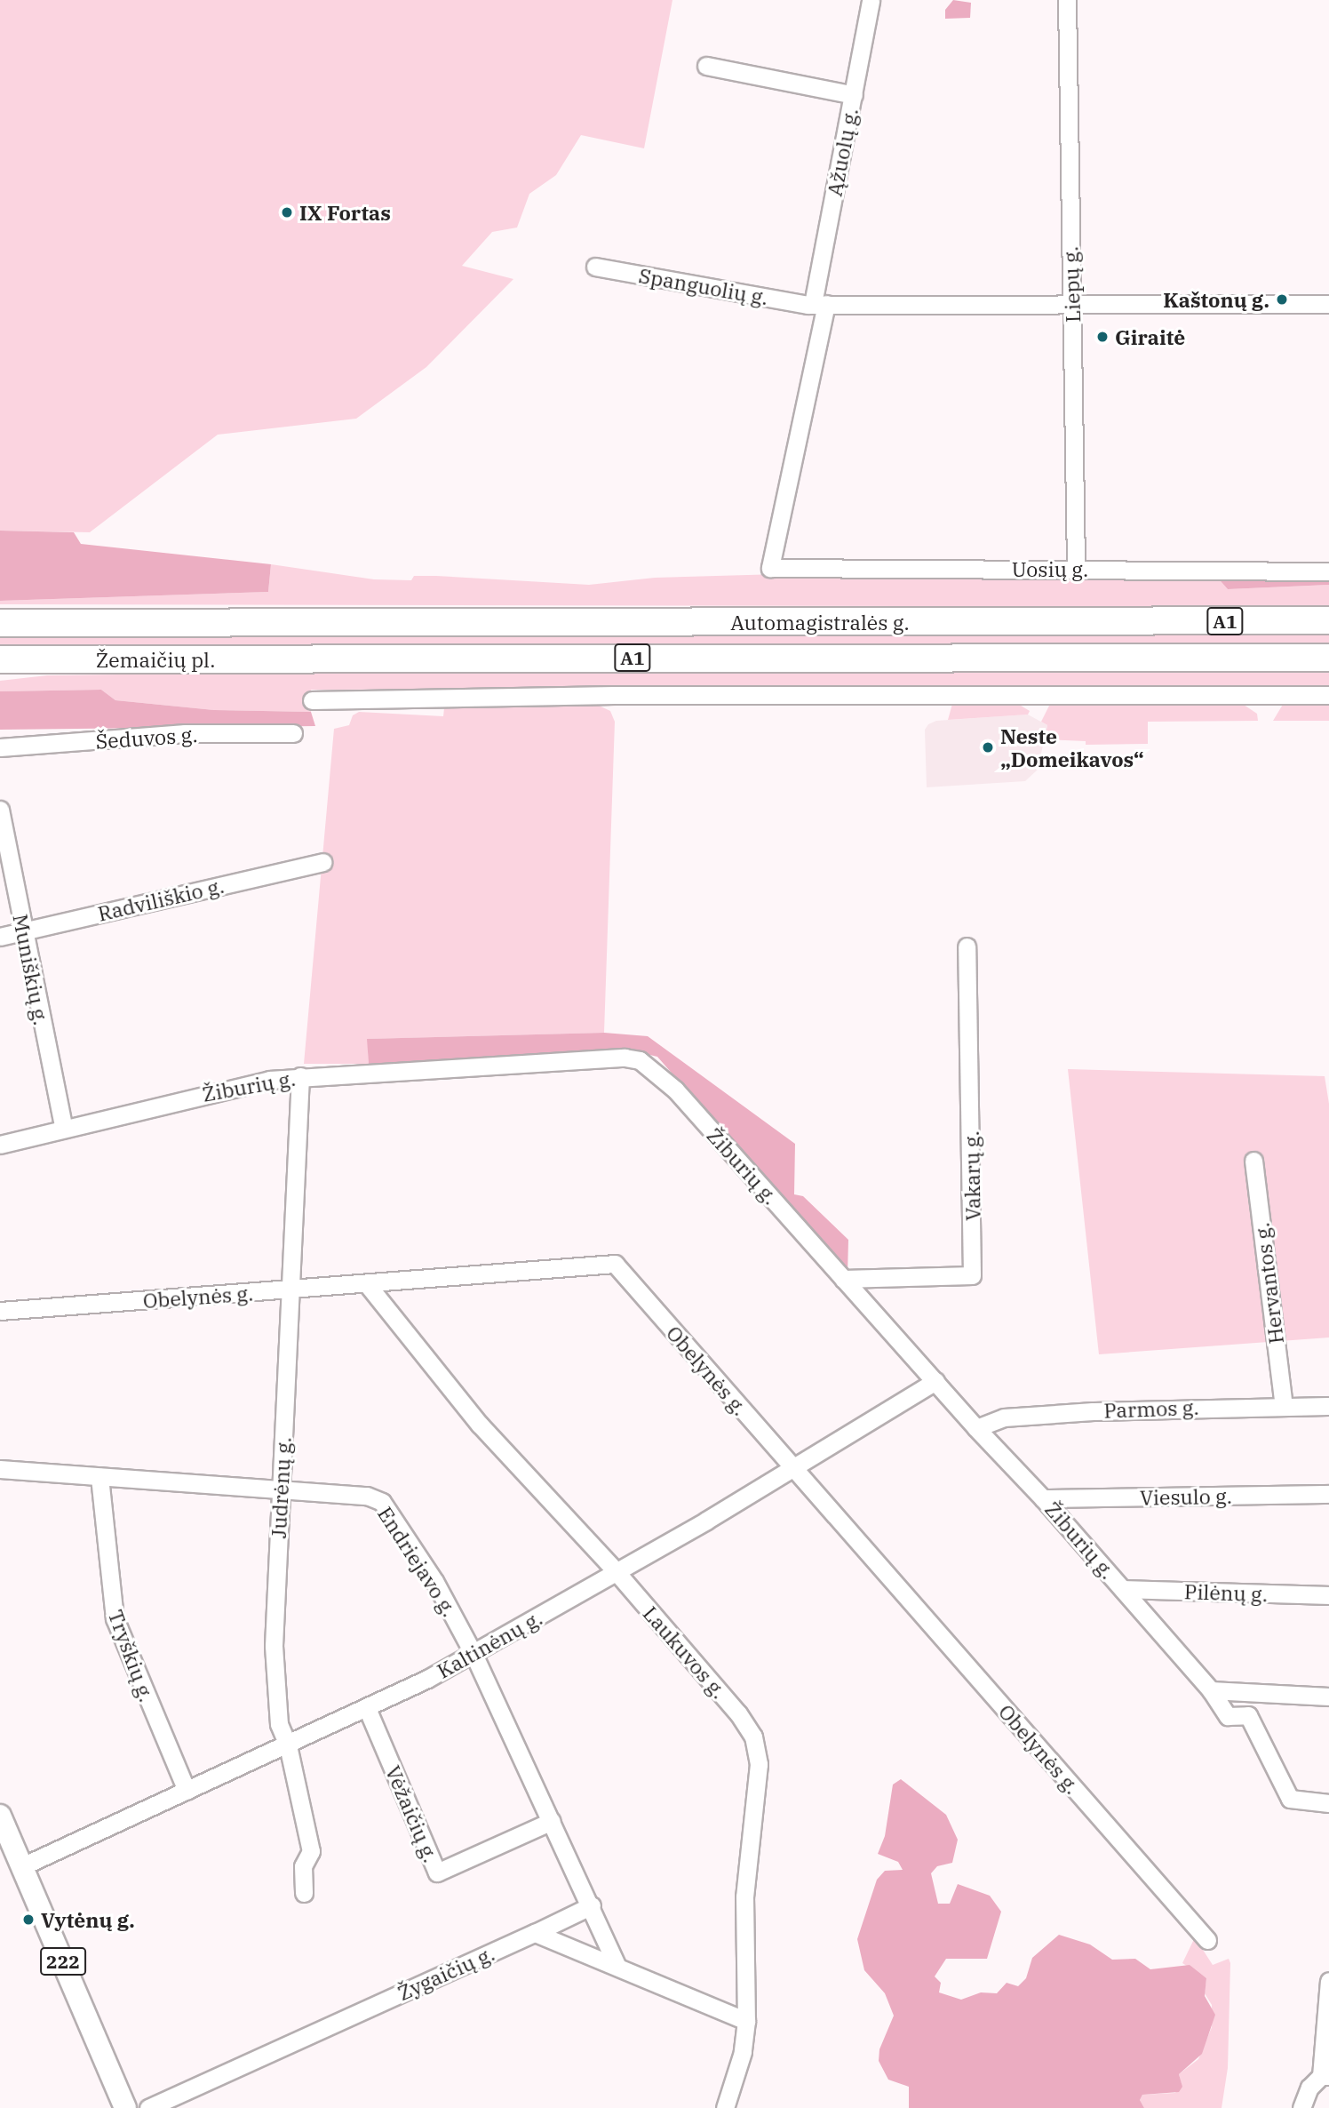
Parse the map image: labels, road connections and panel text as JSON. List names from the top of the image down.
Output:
{
  "streets": {
    "highway": ["A1", "Automagistralės g.", "Žemaičių pl."],
    "main road": ["222"],
    "street": [
      "Ąžuolų g.",
      "Liepų g.",
      "Spanguolių g.",
      "Uosių g.",
      "Šeduvos g.",
      "Radviliškio g.",
      "Muniškių g.",
      "Žiburių g.",
      "Vakarų g.",
      "Hervantos g.",
      "Obelynės g.",
      "Parmos g.",
      "Judrėnų g.",
      "Viesulo g.",
      "Endriejavo g.",
      "Pilėnų g.",
      "Kaltinėnų g.",
      "Laukuvos g.",
      "Tryškių g.",
      "Vėžaičių g.",
      "Žygaičių g."
    ]
  },
  "crossings": [
    ["Ąžuolų g.", "Spanguolių g."],
    ["Ąžuolų g.", "Uosių g."],
    ["Liepų g.", "Uosių g."],
    ["Automagistralės g.", "Žemaičių pl."],
    ["Radviliškio g.", "Muniškių g."],
    ["Muniškių g.", "Žiburių g."],
    ["Žiburių g.", "Vakarų g."],
    ["Žiburių g.", "Parmos g."],
    ["Žiburių g.", "Judrėnų g."],
    ["Žiburių g.", "Viesulo g."],
    ["Žiburių g.", "Pilėnų g."],
    ["Žiburių g.", "Kaltinėnų g."],
    ["Hervantos g.", "Parmos g."],
    ["Obelynės g.", "Judrėnų g."],
    ["Obelynės g.", "Kaltinėnų g."],
    ["Obelynės g.", "Laukuvos g."],
    ["Judrėnų g.", "Endriejavo g."],
    ["Judrėnų g.", "Kaltinėnų g."],
    ["Endriejavo g.", "Kaltinėnų g."],
    ["Endriejavo g.", "Tryškių g."],
    ["Endriejavo g.", "Vėžaičių g."],
    ["Endriejavo g.", "Žygaičių g."],
    ["Kaltinėnų g.", "Laukuvos g."],
    ["Kaltinėnų g.", "Tryškių g."],
    ["Kaltinėnų g.", "Vėžaičių g."],
    ["Kaltinėnų g.", "222"]
  ],
  "places": [
    "IX Fortas",
    "Kaštonų g.",
    "Giraitė",
    "Neste „Domeikavos“",
    "Vytėnų g."
  ]
}
